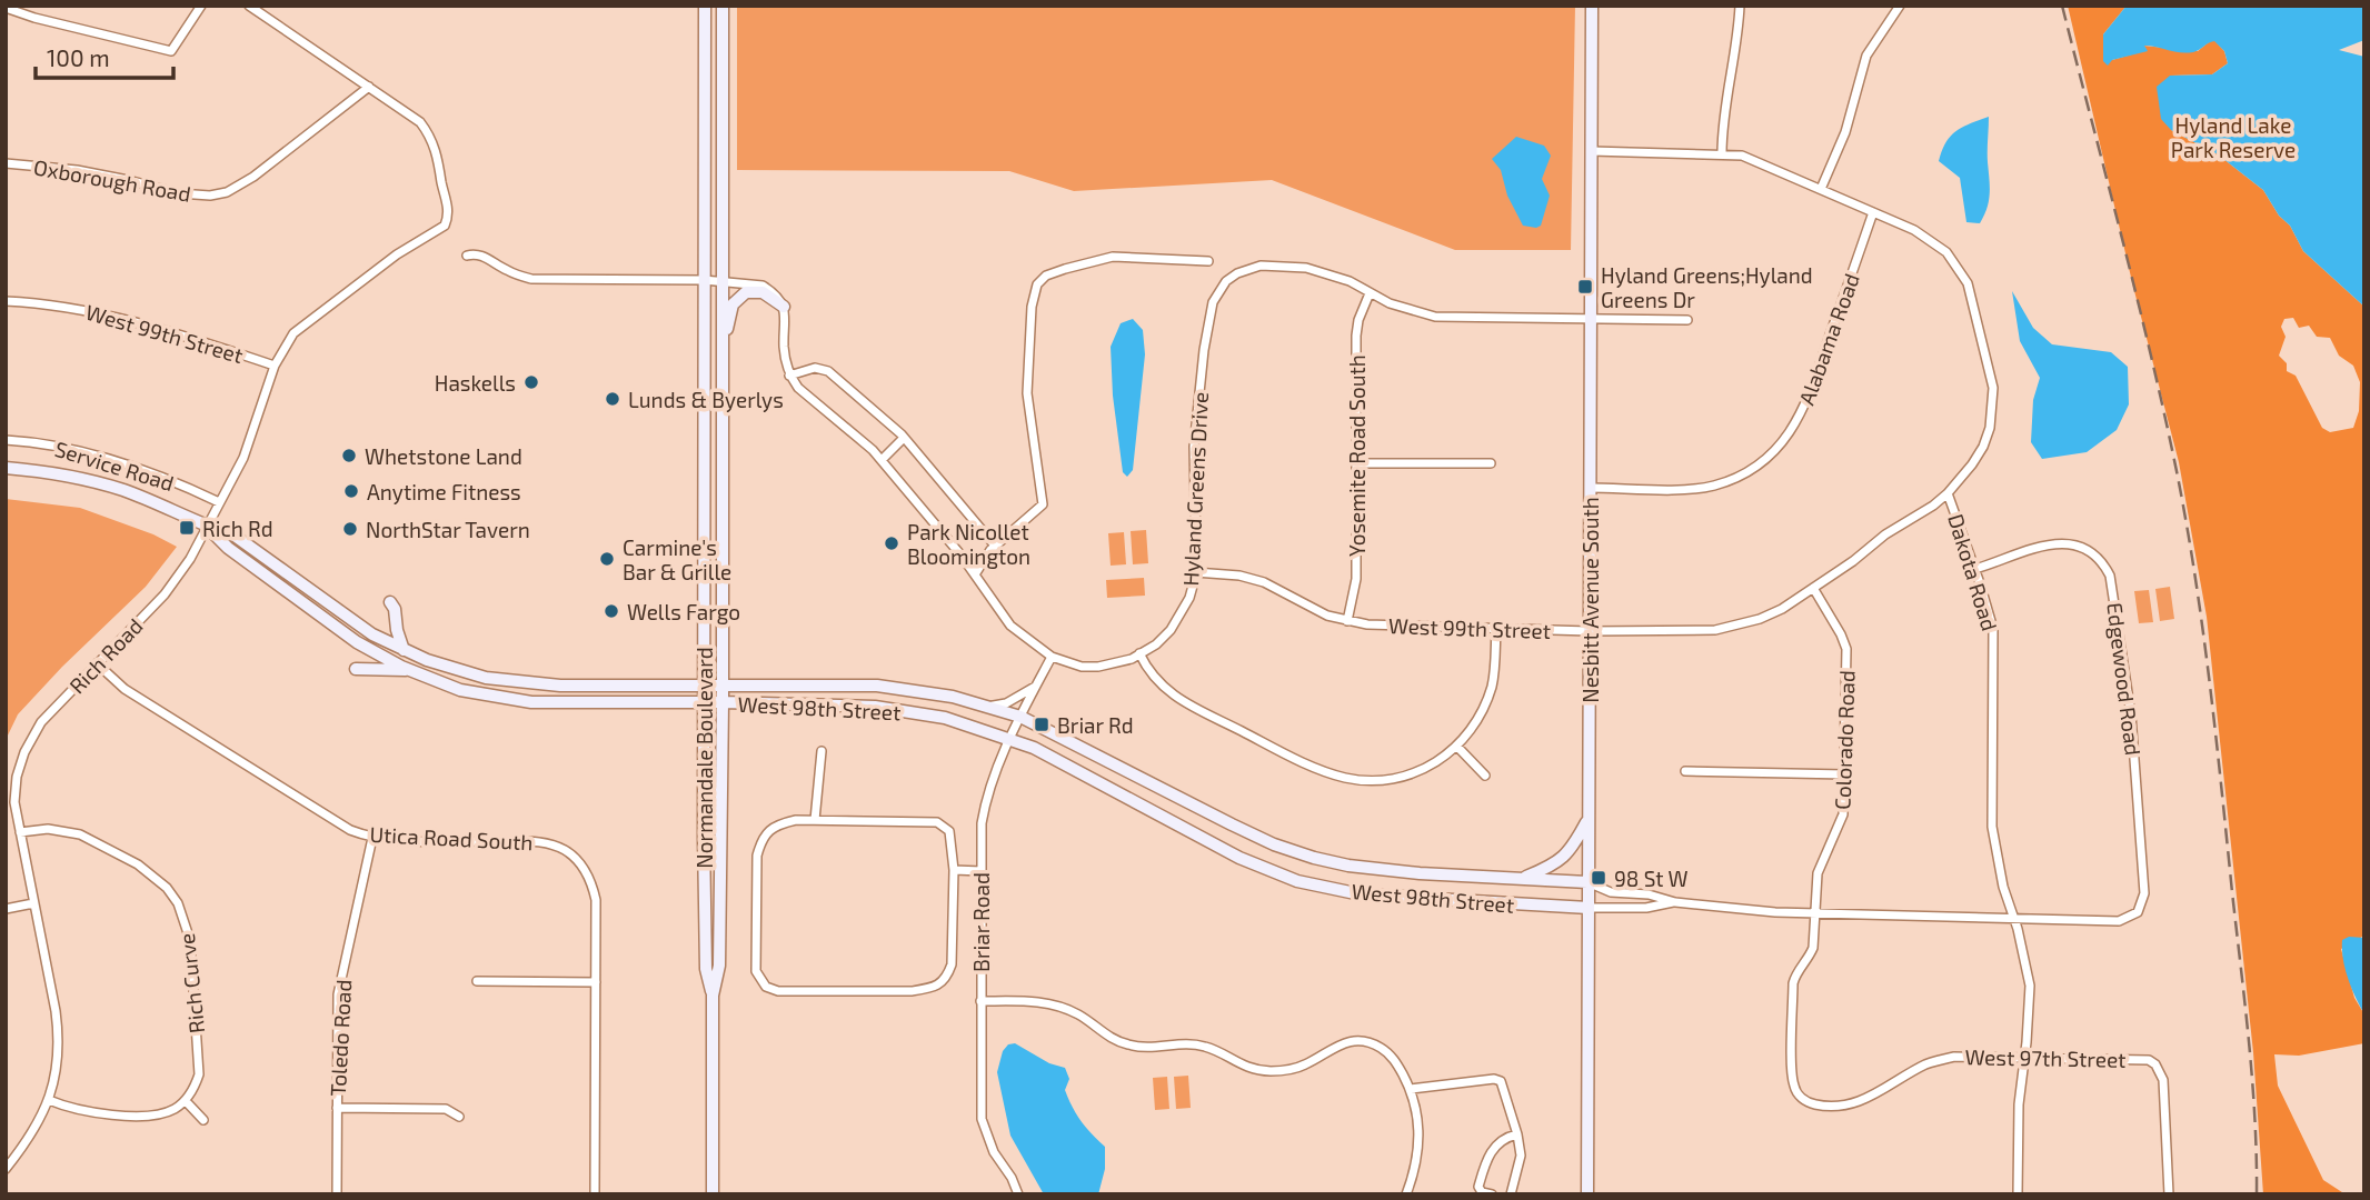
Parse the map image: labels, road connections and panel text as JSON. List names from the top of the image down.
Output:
{
  "streets": {
    "street": [
      "Oxborough Road",
      "West 99th Street",
      "Alabama Road",
      "Yosemite Road South",
      "Service Road",
      "Hyland Greens Drive",
      "Dakota Road",
      "Nesbitt Avenue South",
      "Rich Road",
      "Edgewood Road",
      "West 98th Street",
      "Colorado Road",
      "Normandale Boulevard",
      "Utica Road South",
      "Briar Road",
      "Rich Curve",
      "Toledo Road",
      "West 97th Street"
    ]
  },
  "crossings": [
    ["Oxborough Road", "Rich Road"],
    ["West 99th Street", "Yosemite Road South"],
    ["West 99th Street", "Hyland Greens Drive"],
    ["West 99th Street", "Dakota Road"],
    ["West 99th Street", "Nesbitt Avenue South"],
    ["West 99th Street", "Rich Road"],
    ["West 99th Street", "Colorado Road"],
    ["Alabama Road", "Dakota Road"],
    ["Alabama Road", "Nesbitt Avenue South"],
    ["Yosemite Road South", "Hyland Greens Drive"],
    ["Service Road", "Rich Road"],
    ["Hyland Greens Drive", "Nesbitt Avenue South"],
    ["Hyland Greens Drive", "Briar Road"],
    ["Dakota Road", "Nesbitt Avenue South"],
    ["Dakota Road", "Edgewood Road"],
    ["Dakota Road", "West 98th Street"],
    ["Dakota Road", "West 97th Street"],
    ["Nesbitt Avenue South", "West 98th Street"],
    ["Rich Road", "West 98th Street"],
    ["Rich Road", "Utica Road South"],
    ["Rich Road", "Rich Curve"],
    ["Edgewood Road", "West 98th Street"],
    ["West 98th Street", "Colorado Road"],
    ["West 98th Street", "Normandale Boulevard"],
    ["West 98th Street", "Briar Road"],
    ["Colorado Road", "West 97th Street"],
    ["Utica Road South", "Toledo Road"]
  ],
  "parks": ["Hyland Lake Park Reserve"],
  "places": {
    "transit": [
      "Hyland Greens;Hyland Greens Dr",
      "Rich Rd",
      "Briar Rd",
      "98 St W"
    ],
    "other": [
      "Haskells",
      "Lunds & Byerlys",
      "Whetstone Land",
      "Anytime Fitness",
      "NorthStar Tavern",
      "Park Nicollet Bloomington",
      "Carmine's Bar & Grille",
      "Wells Fargo"
    ]
  },
  "scale_bar": "100 m"
}
